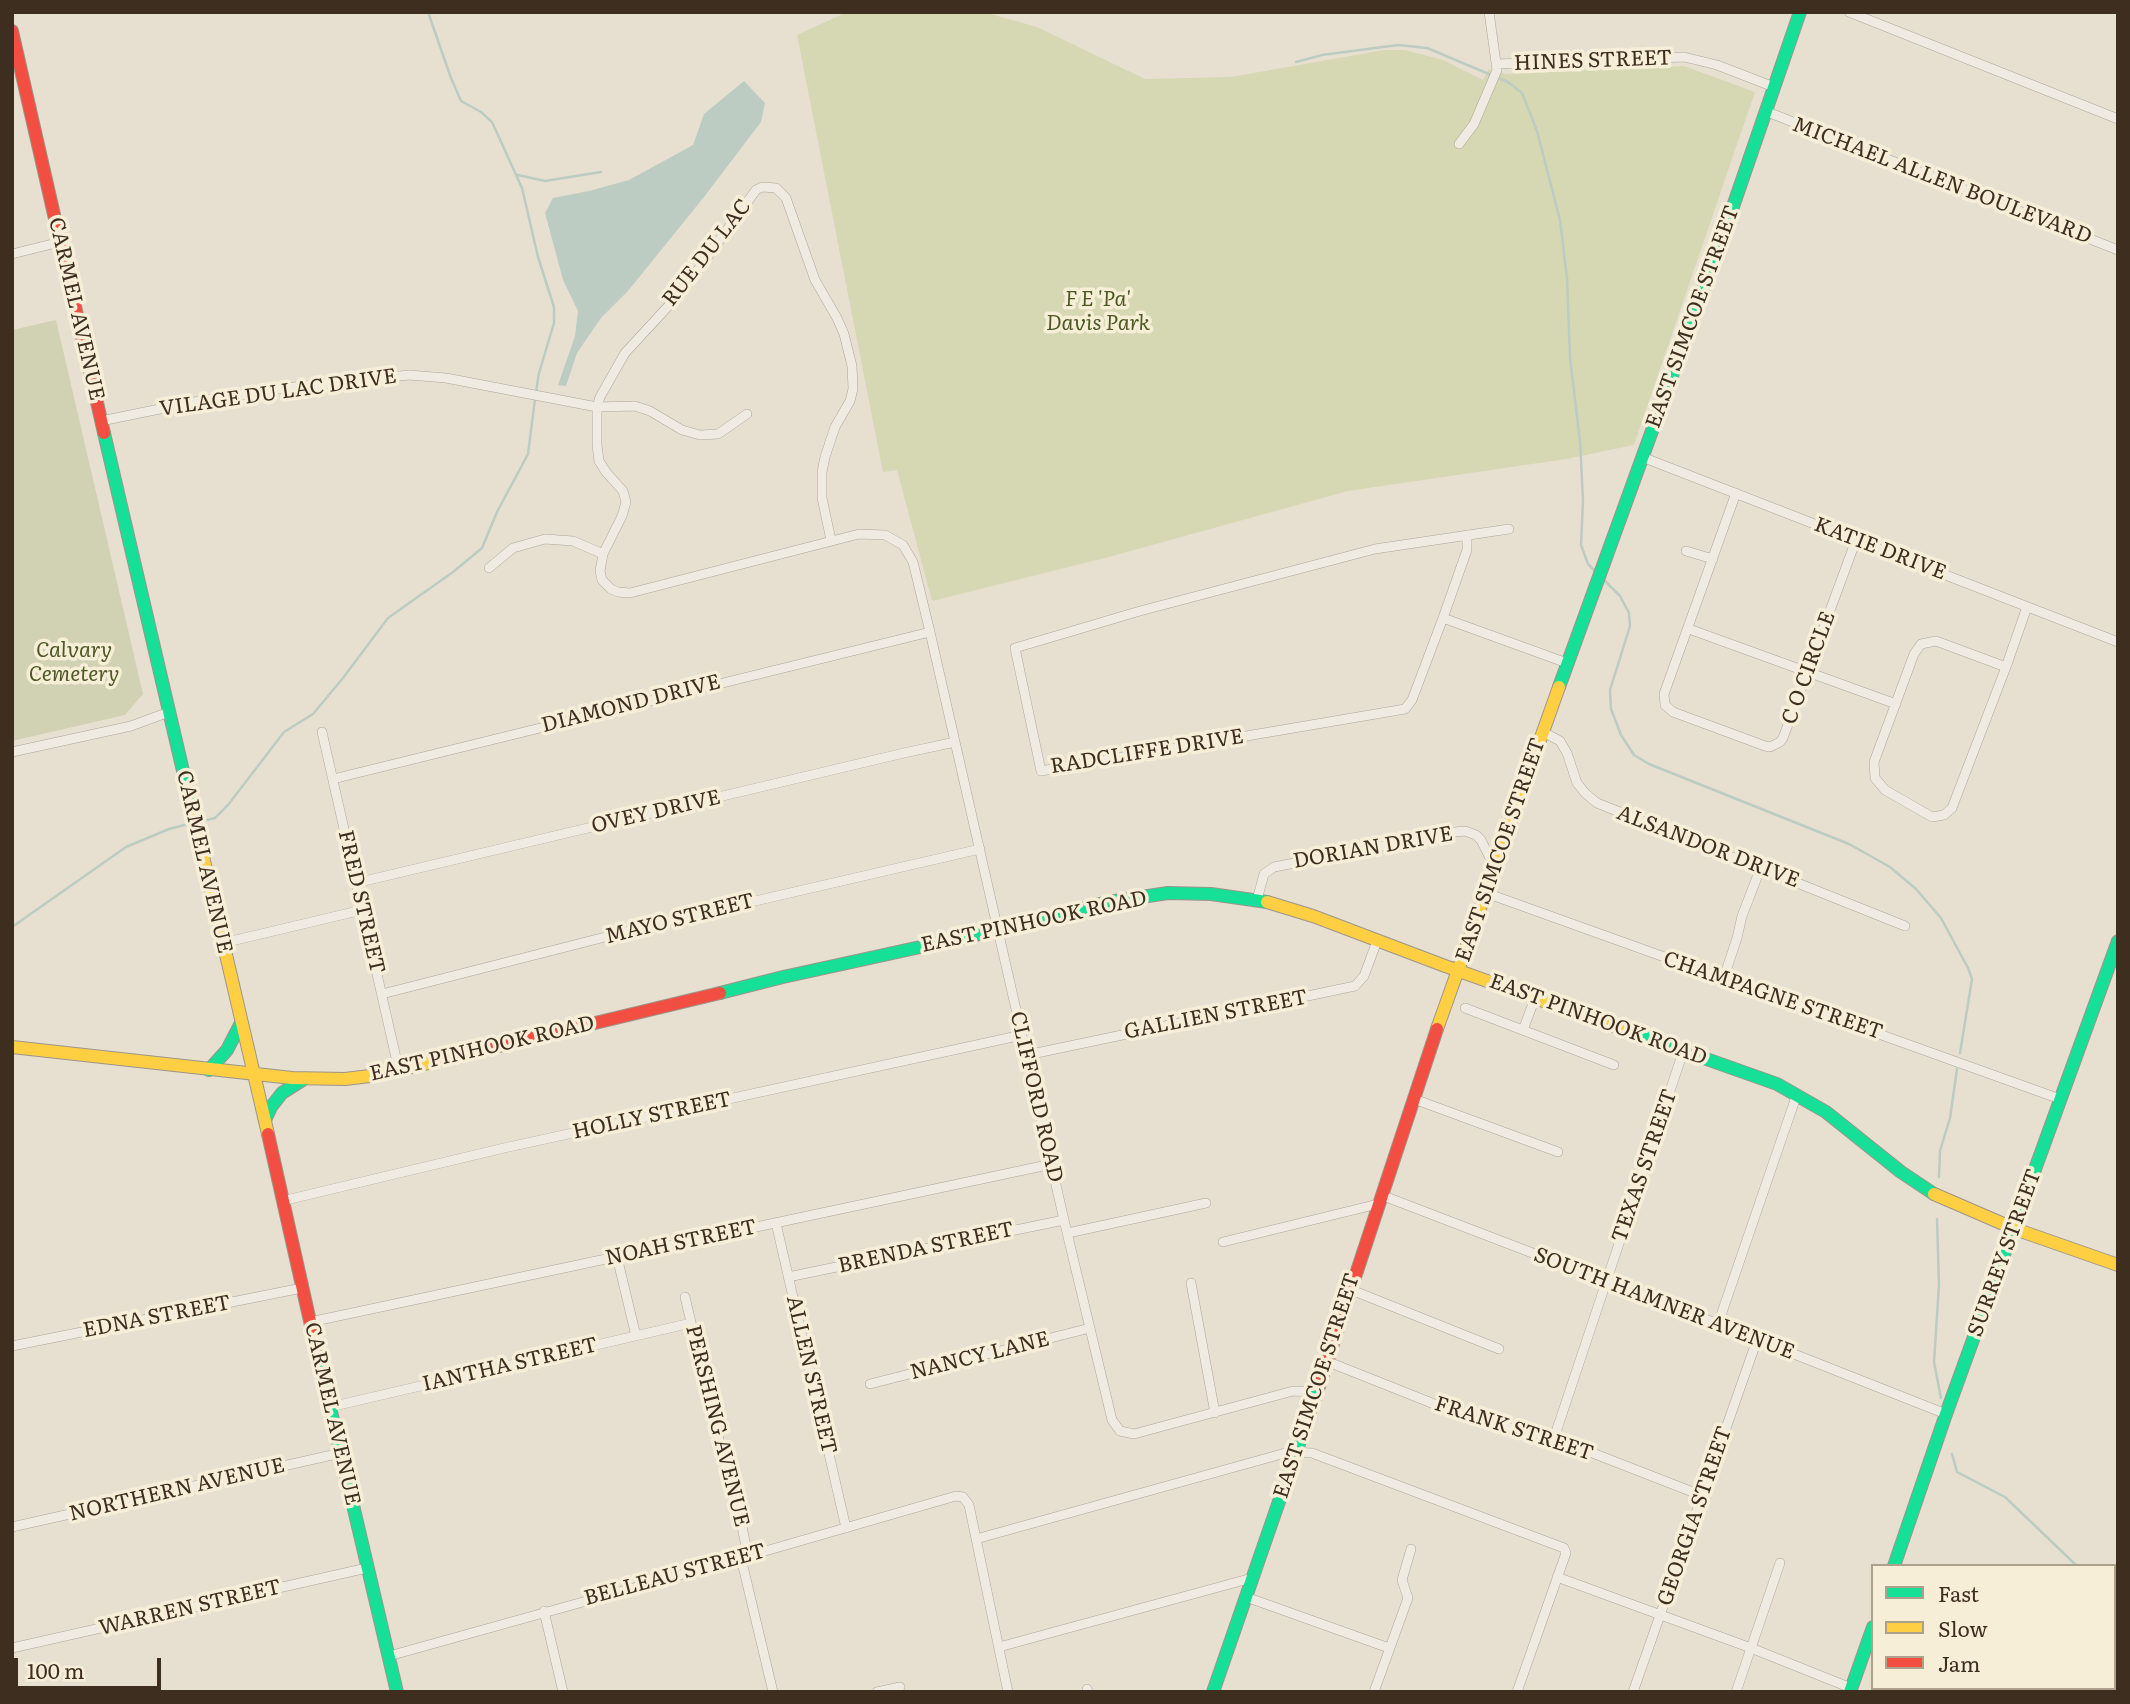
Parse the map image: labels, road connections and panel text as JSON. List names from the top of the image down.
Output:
{
  "streets": {
    "main road": [
      "CARMEL AVENUE",
      "EAST SIMCOE STREET",
      "EAST PINHOOK ROAD",
      "SURREY STREET"
    ],
    "street": [
      "HINES STREET",
      "MICHAEL ALLEN BOULEVARD",
      "RUE DU LAC",
      "VILAGE DU LAC DRIVE",
      "KATIE DRIVE",
      "C O CIRCLE",
      "DIAMOND DRIVE",
      "RADCLIFFE DRIVE",
      "OVEY DRIVE",
      "ALSANDOR DRIVE",
      "DORIAN DRIVE",
      "FRED STREET",
      "MAYO STREET",
      "CHAMPAGNE STREET",
      "GALLIEN STREET",
      "CLIFFORD ROAD",
      "HOLLY STREET",
      "TEXAS STREET",
      "NOAH STREET",
      "BRENDA STREET",
      "SOUTH HAMNER AVENUE",
      "EDNA STREET",
      "NANCY LANE",
      "IANTHA STREET",
      "ALLEN STREET",
      "PERSHING AVENUE",
      "FRANK STREET",
      "NORTHERN AVENUE",
      "GEORGIA STREET",
      "BELLEAU STREET",
      "WARREN STREET"
    ]
  },
  "crossings": [
    ["HINES STREET", "EAST SIMCOE STREET"],
    ["MICHAEL ALLEN BOULEVARD", "EAST SIMCOE STREET"],
    ["RUE DU LAC", "VILAGE DU LAC DRIVE"],
    ["RUE DU LAC", "CLIFFORD ROAD"],
    ["CARMEL AVENUE", "VILAGE DU LAC DRIVE"],
    ["CARMEL AVENUE", "EAST PINHOOK ROAD"],
    ["CARMEL AVENUE", "HOLLY STREET"],
    ["CARMEL AVENUE", "NOAH STREET"],
    ["CARMEL AVENUE", "EDNA STREET"],
    ["CARMEL AVENUE", "IANTHA STREET"],
    ["CARMEL AVENUE", "NORTHERN AVENUE"],
    ["CARMEL AVENUE", "BELLEAU STREET"],
    ["CARMEL AVENUE", "WARREN STREET"],
    ["EAST SIMCOE STREET", "KATIE DRIVE"],
    ["EAST SIMCOE STREET", "ALSANDOR DRIVE"],
    ["EAST SIMCOE STREET", "DORIAN DRIVE"],
    ["EAST SIMCOE STREET", "EAST PINHOOK ROAD"],
    ["EAST SIMCOE STREET", "CHAMPAGNE STREET"],
    ["EAST SIMCOE STREET", "CLIFFORD ROAD"],
    ["EAST SIMCOE STREET", "SOUTH HAMNER AVENUE"],
    ["EAST SIMCOE STREET", "FRANK STREET"],
    ["KATIE DRIVE", "C O CIRCLE"],
    ["DIAMOND DRIVE", "FRED STREET"],
    ["DIAMOND DRIVE", "CLIFFORD ROAD"],
    ["OVEY DRIVE", "FRED STREET"],
    ["OVEY DRIVE", "CLIFFORD ROAD"],
    ["DORIAN DRIVE", "EAST PINHOOK ROAD"],
    ["FRED STREET", "MAYO STREET"],
    ["FRED STREET", "EAST PINHOOK ROAD"],
    ["MAYO STREET", "CLIFFORD ROAD"],
    ["EAST PINHOOK ROAD", "GALLIEN STREET"],
    ["EAST PINHOOK ROAD", "CLIFFORD ROAD"],
    ["EAST PINHOOK ROAD", "TEXAS STREET"],
    ["EAST PINHOOK ROAD", "SURREY STREET"],
    ["CHAMPAGNE STREET", "SURREY STREET"],
    ["GALLIEN STREET", "CLIFFORD ROAD"],
    ["CLIFFORD ROAD", "HOLLY STREET"],
    ["CLIFFORD ROAD", "NOAH STREET"],
    ["CLIFFORD ROAD", "BRENDA STREET"],
    ["CLIFFORD ROAD", "NANCY LANE"],
    ["TEXAS STREET", "SOUTH HAMNER AVENUE"],
    ["TEXAS STREET", "FRANK STREET"],
    ["NOAH STREET", "ALLEN STREET"],
    ["BRENDA STREET", "ALLEN STREET"],
    ["SURREY STREET", "SOUTH HAMNER AVENUE"],
    ["SOUTH HAMNER AVENUE", "GEORGIA STREET"],
    ["IANTHA STREET", "PERSHING AVENUE"],
    ["ALLEN STREET", "BELLEAU STREET"],
    ["PERSHING AVENUE", "BELLEAU STREET"],
    ["FRANK STREET", "GEORGIA STREET"]
  ],
  "parks": ["F E 'Pa' Davis Park", "Calvary Cemetery"],
  "legend": ["Fast", "Slow", "Jam"],
  "scale_bar": "100 m"
}
